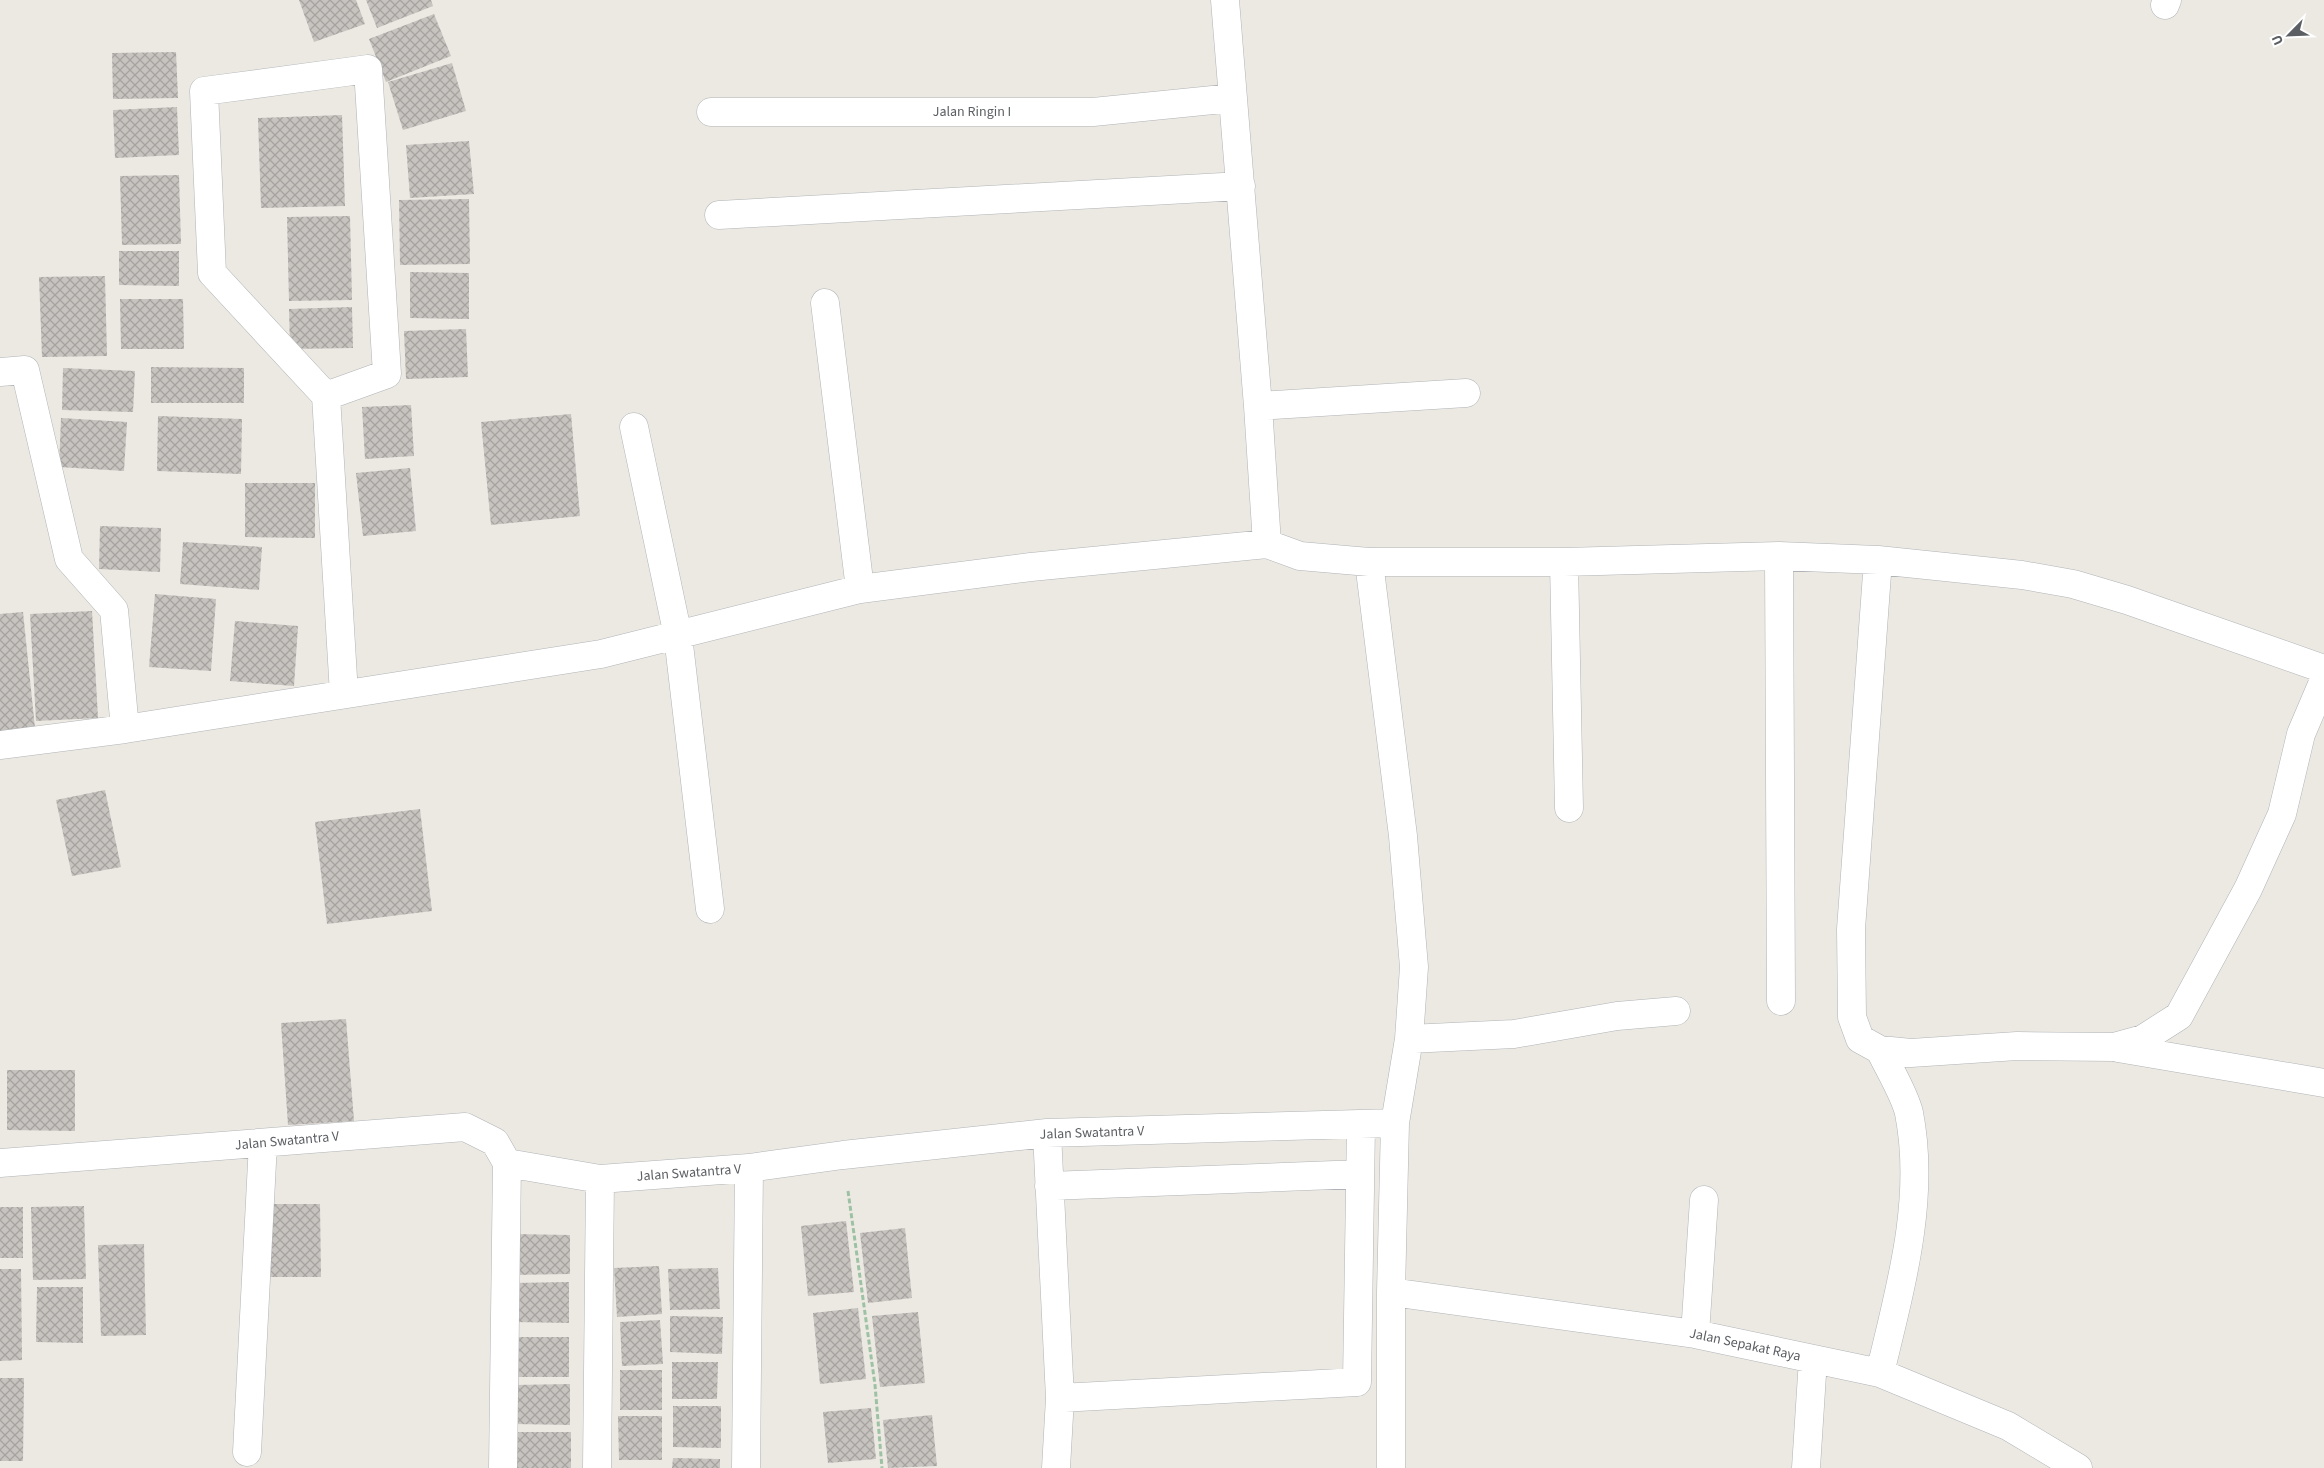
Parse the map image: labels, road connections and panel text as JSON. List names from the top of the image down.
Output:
{
  "streets": {
    "street": ["Jalan Ringin I", "Jalan Swatantra V", "Jalan Sepakat Raya"]
  },
  "north": "bottom left"
}
